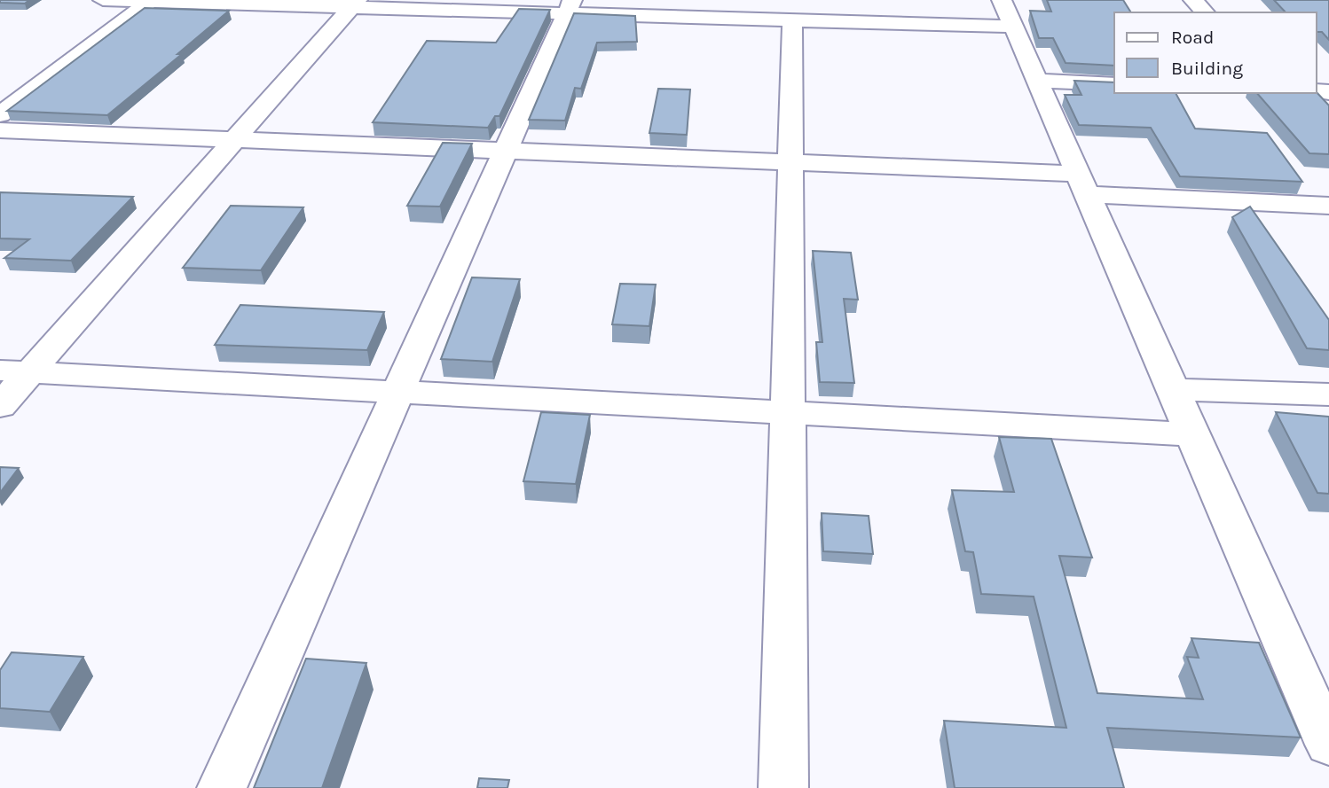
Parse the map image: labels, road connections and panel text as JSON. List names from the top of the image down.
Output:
{
  "legend": ["Road", "Building"]
}
